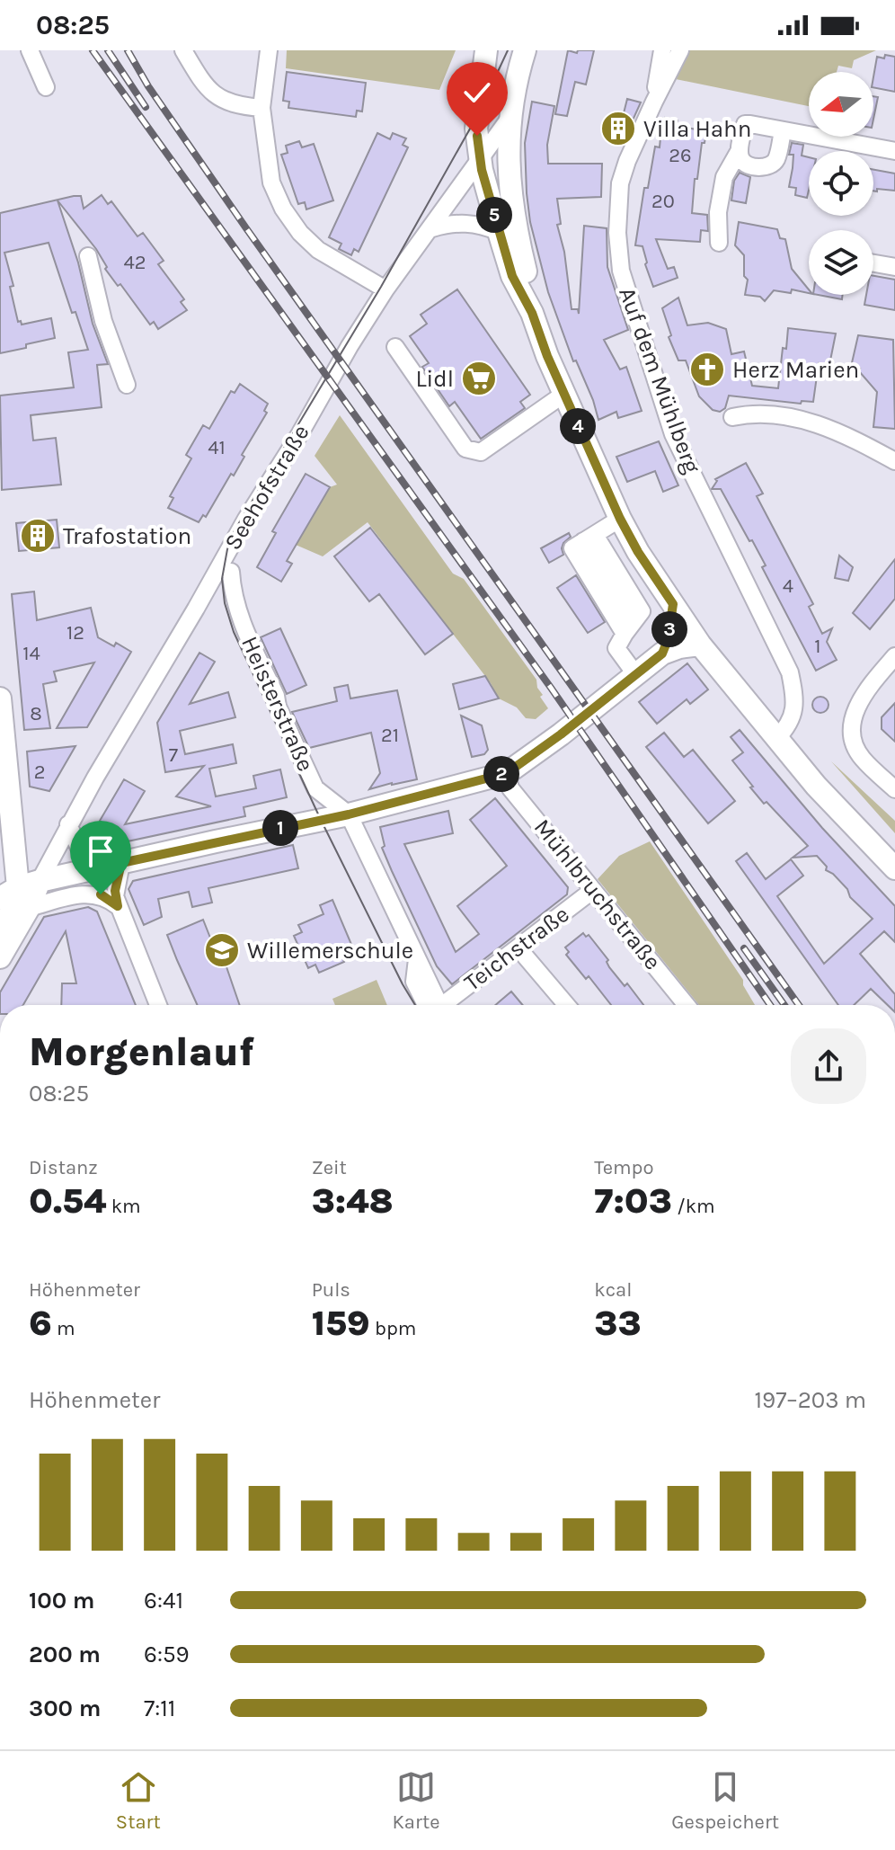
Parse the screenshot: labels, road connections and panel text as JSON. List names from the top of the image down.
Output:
{
  "streets": {
    "main road": ["Seehofstraße"],
    "street": [
      "Auf dem Mühlberg",
      "Heisterstraße",
      "Mühlbruchstraße",
      "Teichstraße"
    ]
  },
  "crossings": [
    ["Mühlbruchstraße", "Teichstraße"]
  ],
  "places": {
    "building": ["Villa Hahn", "Trafostation"],
    "church": ["Herz Marien"],
    "supermarket": ["Lidl"],
    "school or university": ["Willemerschule"]
  },
  "house_numbers": [
    "26",
    "20",
    "42",
    "41",
    "4",
    "12",
    "1",
    "14",
    "8",
    "21",
    "7",
    "2"
  ],
  "north": "left",
  "page": {
    "status": "08:25",
    "pins": [
      "5",
      "4",
      "3",
      "2",
      "1"
    ],
    "heading": ["Morgenlauf", "08:25"],
    "stats": [
      ["Distanz", "0.54 km"],
      ["Zeit", "3:48"],
      ["Tempo", "7:03 /km"],
      ["Höhenmeter", "6 m"],
      ["Puls", "159 bpm"],
      ["kcal", "33"]
    ],
    "chart": ["Höhenmeter", "197–203 m"],
    "list": [
      {
        "name": "100 m",
        "note": "6:41"
      },
      {
        "name": "200 m",
        "note": "6:59"
      },
      {
        "name": "300 m",
        "note": "7:11"
      }
    ],
    "tabs": ["Start", "Karte", "Gespeichert"]
  }
}
